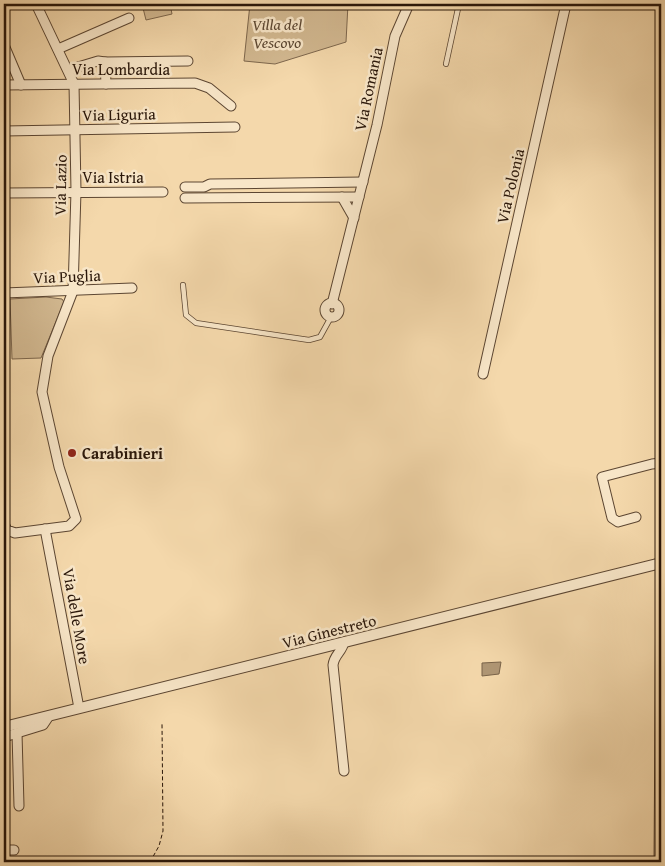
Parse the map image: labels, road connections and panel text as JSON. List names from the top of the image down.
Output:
{
  "streets": {
    "street": [
      "Via Lombardia",
      "Via Romania",
      "Via Liguria",
      "Via Istria",
      "Via Lazio",
      "Via Polonia",
      "Via Puglia",
      "Via delle More",
      "Via Ginestreto"
    ]
  },
  "crossings": [
    ["Via Lombardia", "Via Lazio"],
    ["Via Liguria", "Via Lazio"],
    ["Via Istria", "Via Lazio"],
    ["Via Lazio", "Via Puglia"],
    ["Via Lazio", "Via delle More"],
    ["Via delle More", "Via Ginestreto"]
  ],
  "parks": ["Villa del Vescovo"],
  "places": ["Carabinieri"]
}
